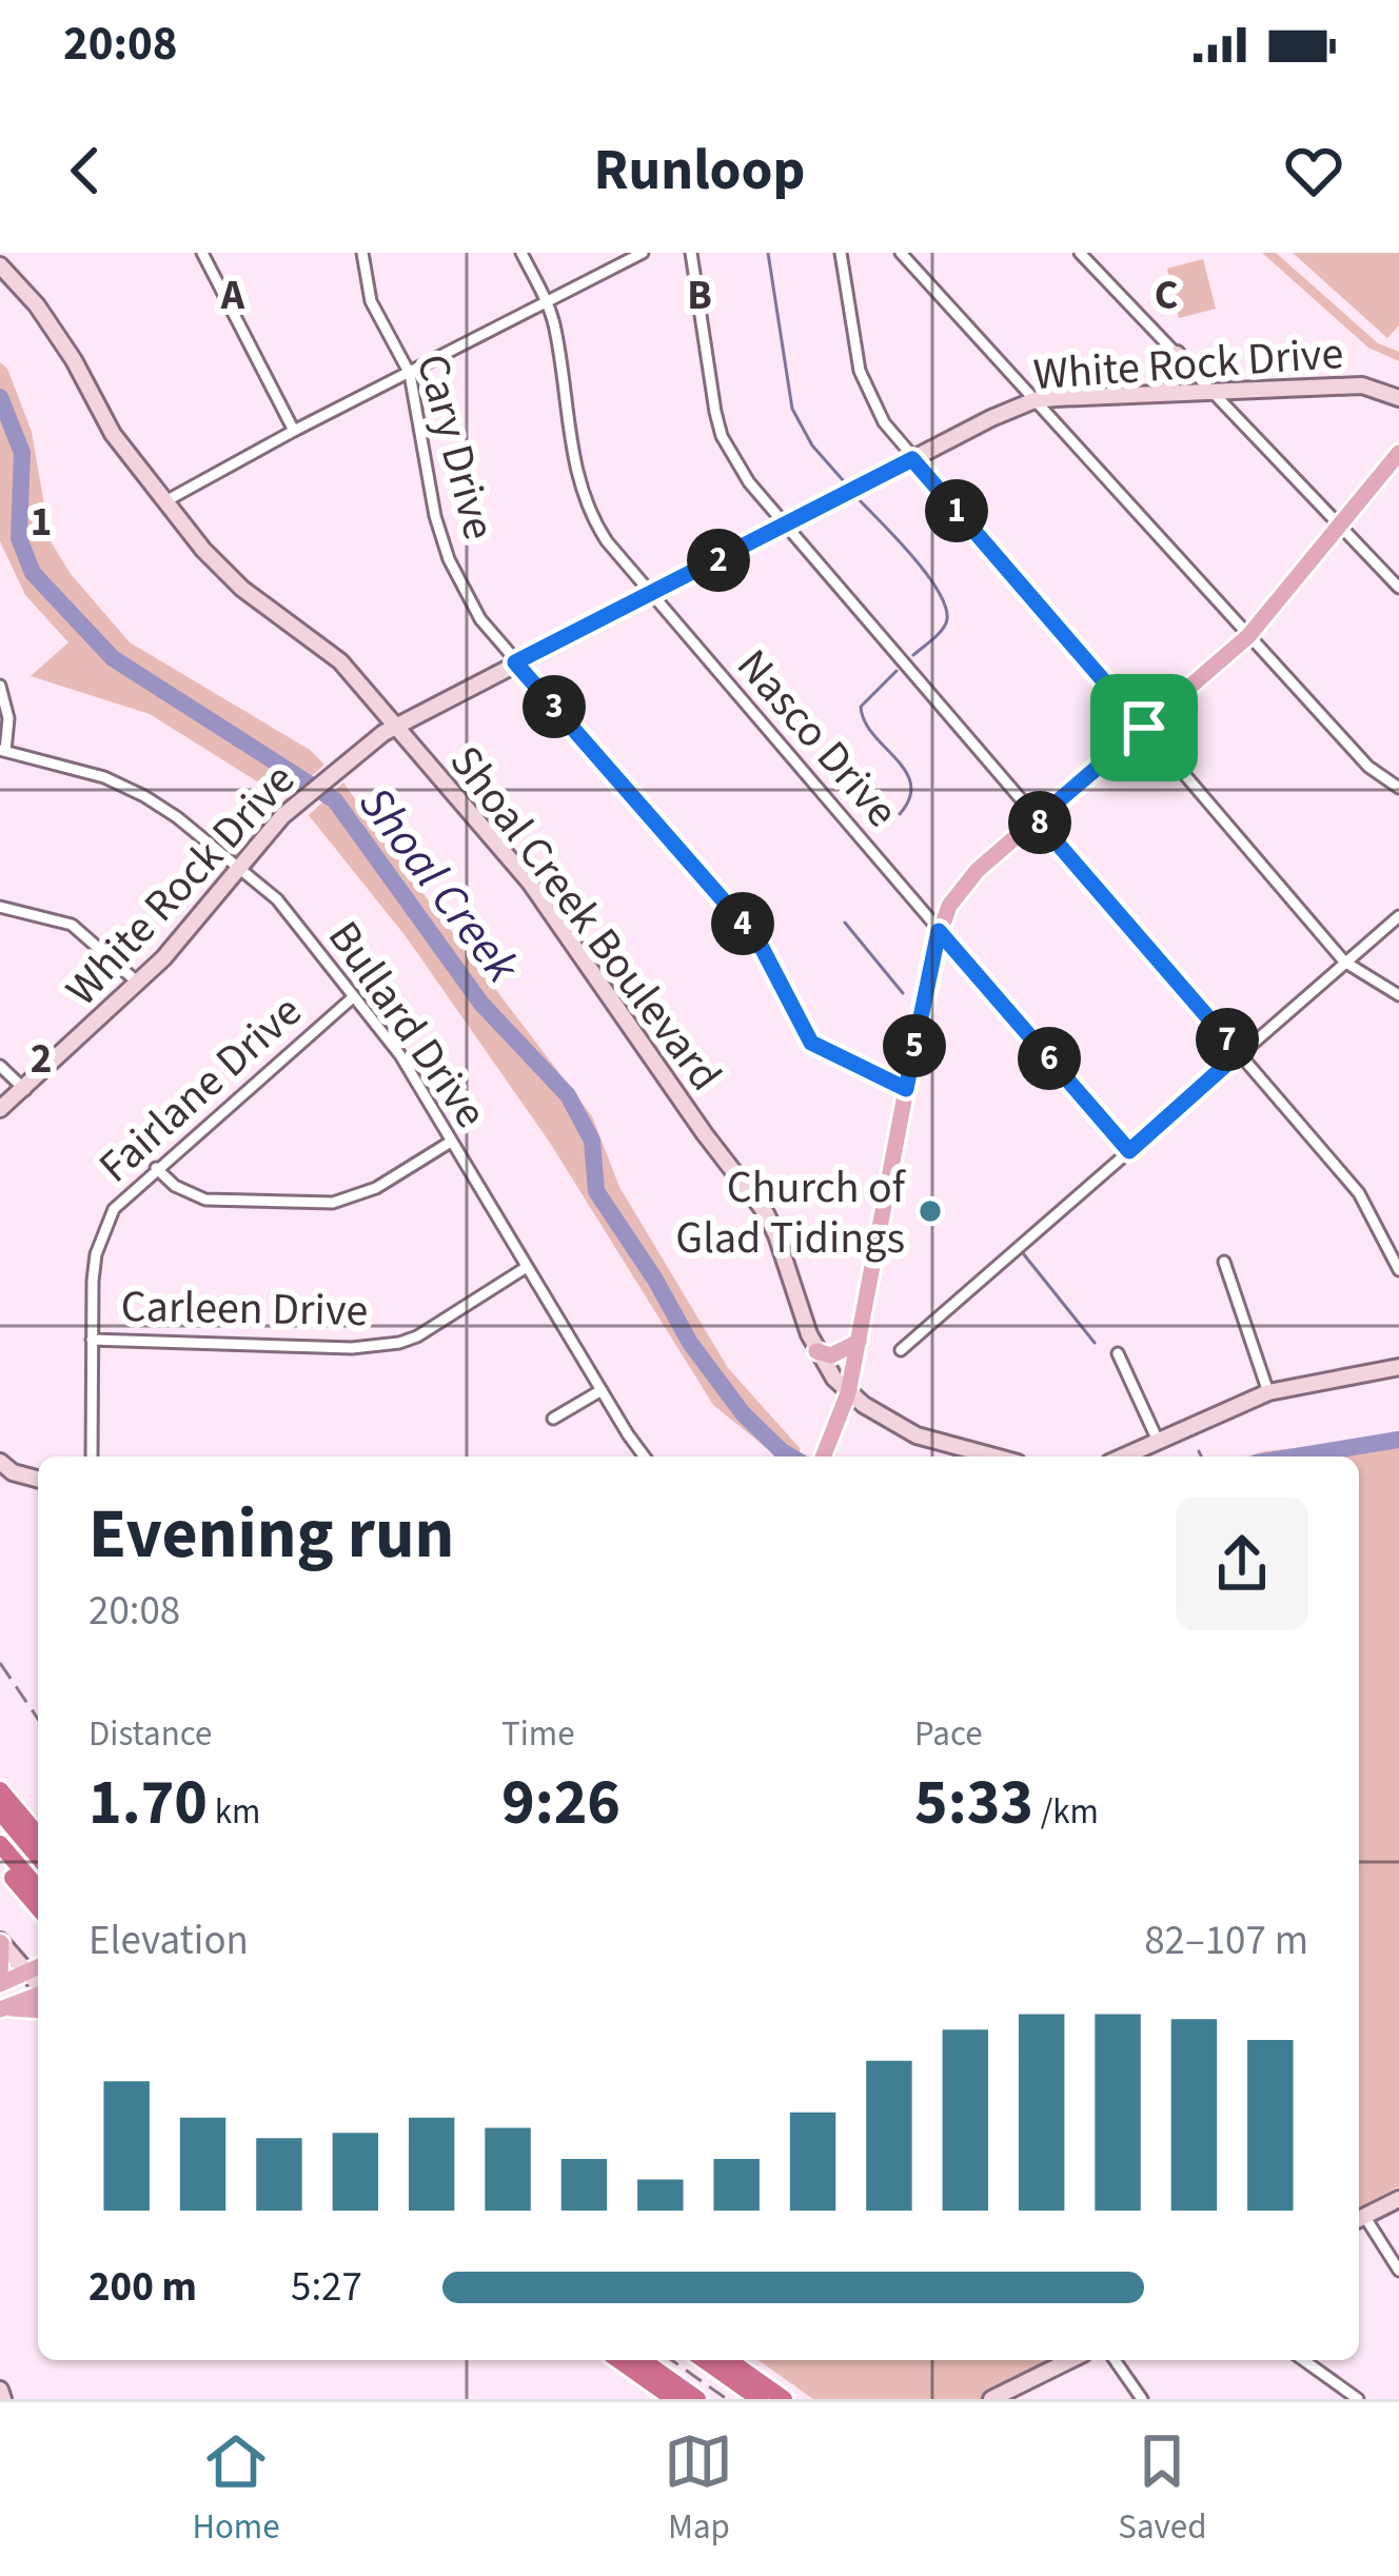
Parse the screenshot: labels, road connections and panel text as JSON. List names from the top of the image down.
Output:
{
  "streets": {
    "street": [
      "White Rock Drive",
      "Cary Drive",
      "Nasco Drive",
      "Shoal Creek Boulevard",
      "Bullard Drive",
      "Fairlane Drive",
      "Carleen Drive"
    ]
  },
  "crossings": [
    ["White Rock Drive", "Cary Drive"],
    ["White Rock Drive", "Nasco Drive"],
    ["White Rock Drive", "Shoal Creek Boulevard"],
    ["White Rock Drive", "Bullard Drive"],
    ["Bullard Drive", "Fairlane Drive"],
    ["Bullard Drive", "Carleen Drive"],
    ["Fairlane Drive", "Carleen Drive"]
  ],
  "water": ["Shoal Creek"],
  "places": ["Church of Glad Tidings"],
  "page": {
    "status": "20:08",
    "header": "Runloop",
    "pins": [
      "1",
      "2",
      "3",
      "8",
      "4",
      "7",
      "5",
      "6"
    ],
    "heading": ["Evening run", "20:08"],
    "stats": [
      ["Distance", "1.70 km"],
      ["Time", "9:26"],
      ["Pace", "5:33 /km"]
    ],
    "chart": ["Elevation", "82–107 m"],
    "list": [
      {
        "name": "200 m",
        "note": "5:27"
      }
    ],
    "tabs": ["Home", "Map", "Saved"]
  },
  "grid": {
    "columns": ["A", "B", "C"],
    "rows": ["1", "2"]
  }
}
